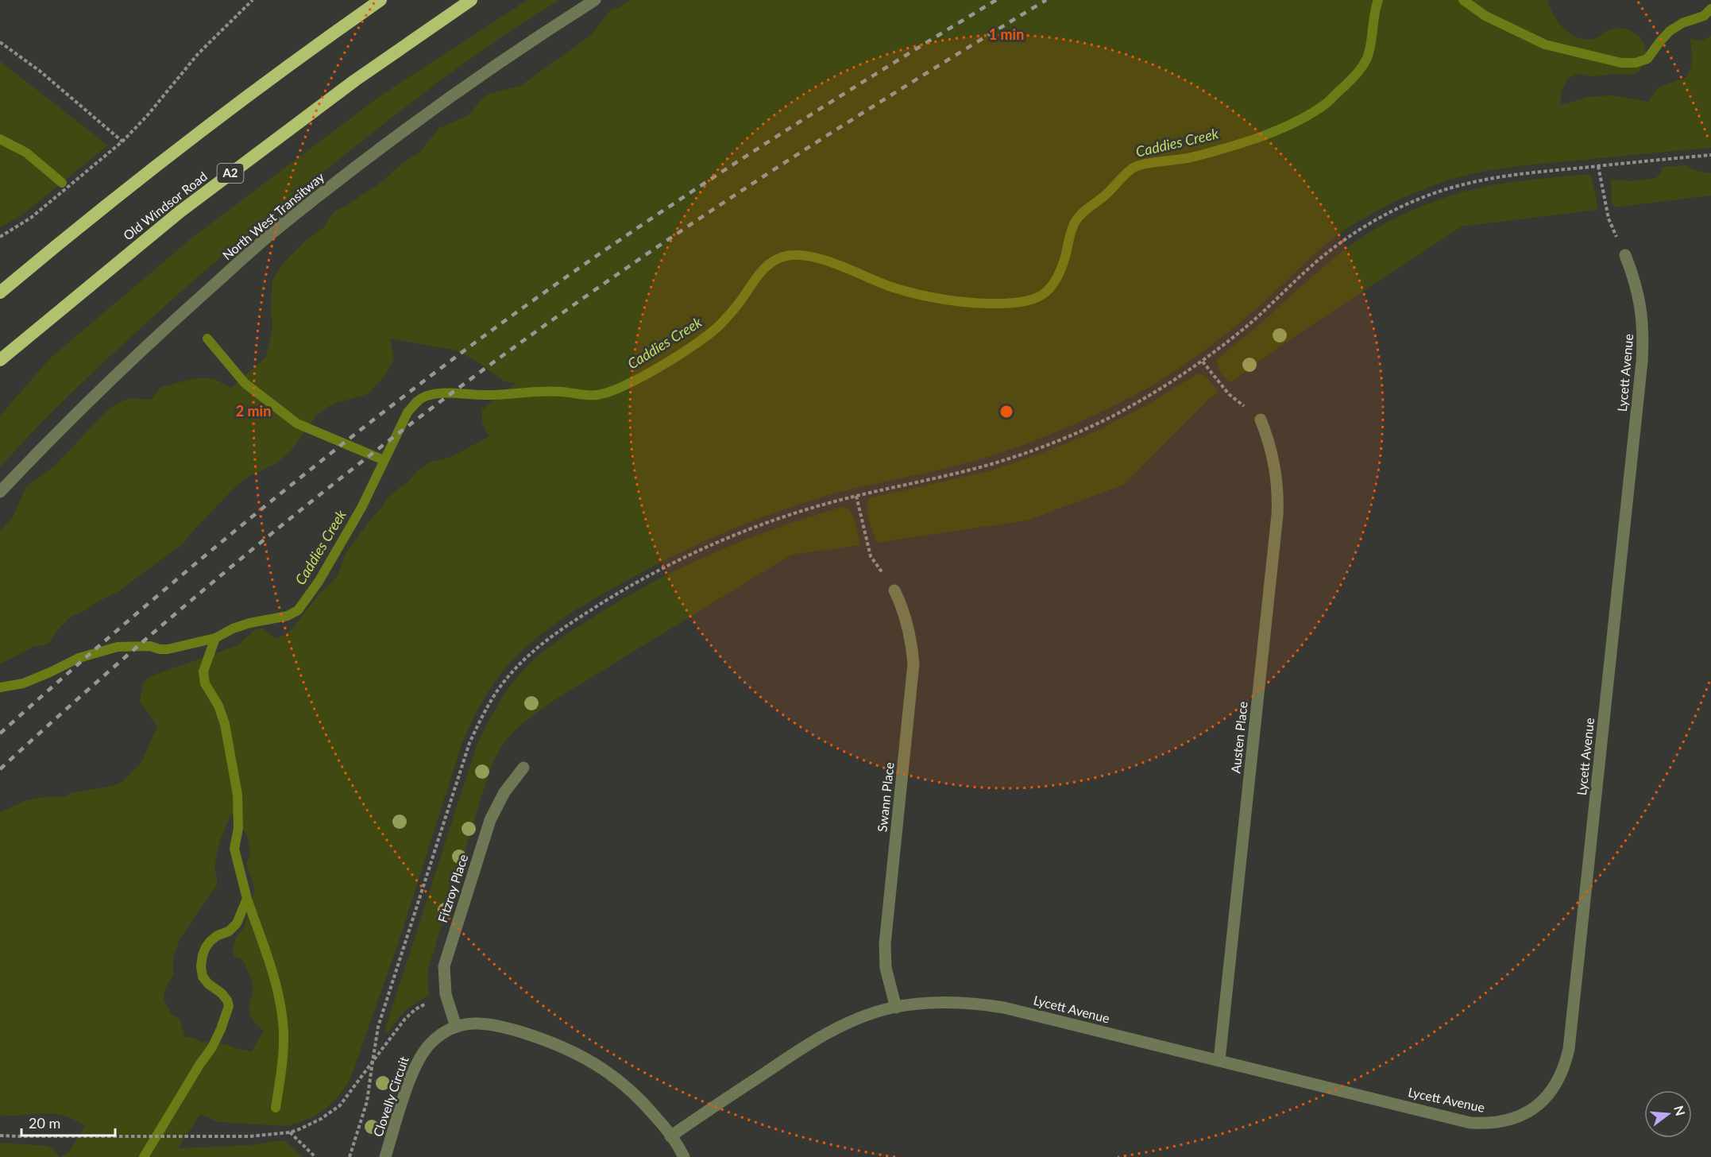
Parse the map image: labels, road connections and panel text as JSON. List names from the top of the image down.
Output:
{
  "streets": {
    "highway": ["A2", "Old Windsor Road"],
    "street": [
      "North West Transitway",
      "Lycett Avenue",
      "Austen Place",
      "Swann Place",
      "Fitzroy Place",
      "Clovelly Circuit"
    ]
  },
  "crossings": [
    ["Lycett Avenue", "Austen Place"],
    ["Lycett Avenue", "Swann Place"],
    ["Lycett Avenue", "Clovelly Circuit"],
    ["Fitzroy Place", "Clovelly Circuit"]
  ],
  "water": ["Caddies Creek"],
  "scale_bar": "20 m",
  "north": "right",
  "rings": ["1 min", "2 min"]
}
